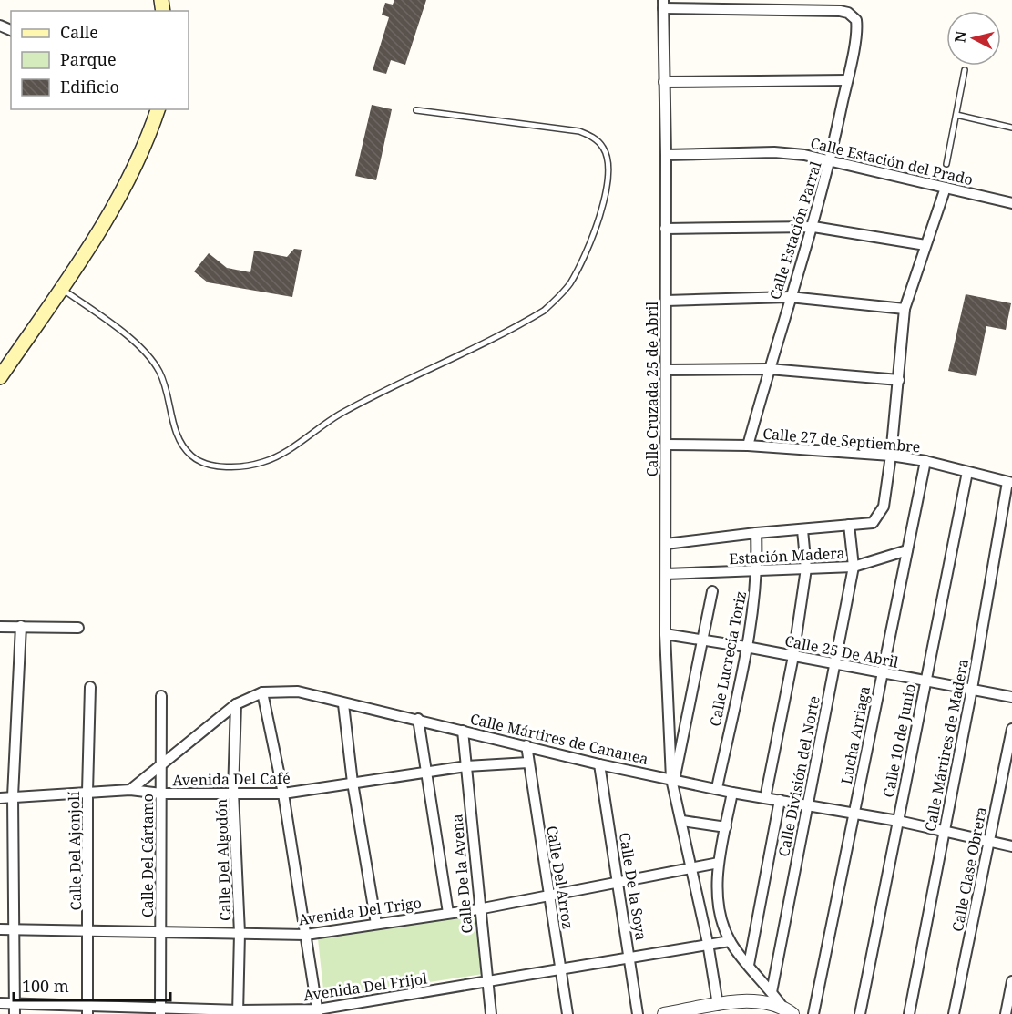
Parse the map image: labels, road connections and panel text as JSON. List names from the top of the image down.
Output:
{
  "streets": {
    "street": [
      "Calle Estación del Prado",
      "Calle Estación Parral",
      "Calle Cruzada 25 de Abril",
      "Calle 27 de Septiembre",
      "Estación Madera",
      "Calle 25 De Abril",
      "Calle Lucrecia Toriz",
      "Lucha Arriaga",
      "Calle Mártires de Cananea",
      "Calle 10 de Junio",
      "Calle Mártires de Madera",
      "Calle División del Norte",
      "Avenida Del Café",
      "Calle Del Ajonjolí",
      "Calle Del Cártamo",
      "Calle Del Algodón",
      "Calle Clase Obrera",
      "Calle De la Avena",
      "Calle Del Arroz",
      "Calle De la Soya",
      "Avenida Del Trigo",
      "Avenida Del Frijol"
    ]
  },
  "crossings": [
    ["Calle Estación del Prado", "Calle Estación Parral"],
    ["Calle Estación del Prado", "Calle Cruzada 25 de Abril"],
    ["Calle Estación Parral", "Calle Cruzada 25 de Abril"],
    ["Calle Estación Parral", "Calle 27 de Septiembre"],
    ["Calle Cruzada 25 de Abril", "Calle 27 de Septiembre"],
    ["Calle Cruzada 25 de Abril", "Estación Madera"],
    ["Calle Cruzada 25 de Abril", "Calle 25 De Abril"],
    ["Calle Cruzada 25 de Abril", "Calle Mártires de Cananea"],
    ["Calle 27 de Septiembre", "Lucha Arriaga"],
    ["Calle 27 de Septiembre", "Calle 10 de Junio"],
    ["Calle 27 de Septiembre", "Calle Mártires de Madera"],
    ["Estación Madera", "Calle Lucrecia Toriz"],
    ["Estación Madera", "Lucha Arriaga"],
    ["Estación Madera", "Calle División del Norte"],
    ["Calle 25 De Abril", "Calle Lucrecia Toriz"],
    ["Calle 25 De Abril", "Lucha Arriaga"],
    ["Calle 25 De Abril", "Calle 10 de Junio"],
    ["Calle 25 De Abril", "Calle Mártires de Madera"],
    ["Calle 25 De Abril", "Calle División del Norte"],
    ["Calle Lucrecia Toriz", "Calle Mártires de Cananea"],
    ["Lucha Arriaga", "Calle Mártires de Cananea"],
    ["Calle Mártires de Cananea", "Calle 10 de Junio"],
    ["Calle Mártires de Cananea", "Calle Mártires de Madera"],
    ["Calle Mártires de Cananea", "Calle División del Norte"],
    ["Calle Mártires de Cananea", "Avenida Del Café"],
    ["Calle Mártires de Cananea", "Calle Del Cártamo"],
    ["Calle Mártires de Cananea", "Calle Del Algodón"],
    ["Calle Mártires de Cananea", "Calle Clase Obrera"],
    ["Calle Mártires de Cananea", "Calle De la Avena"],
    ["Calle Mártires de Cananea", "Calle Del Arroz"],
    ["Calle Mártires de Cananea", "Calle De la Soya"],
    ["Avenida Del Café", "Calle Del Ajonjolí"],
    ["Avenida Del Café", "Calle Del Cártamo"],
    ["Avenida Del Café", "Calle Del Algodón"],
    ["Avenida Del Café", "Calle De la Avena"],
    ["Avenida Del Café", "Calle Del Arroz"],
    ["Calle Del Ajonjolí", "Avenida Del Trigo"],
    ["Calle Del Ajonjolí", "Avenida Del Frijol"],
    ["Calle Del Cártamo", "Avenida Del Trigo"],
    ["Calle Del Cártamo", "Avenida Del Frijol"],
    ["Calle Del Algodón", "Avenida Del Trigo"],
    ["Calle Del Algodón", "Avenida Del Frijol"],
    ["Calle De la Avena", "Avenida Del Trigo"],
    ["Calle De la Avena", "Avenida Del Frijol"],
    ["Calle Del Arroz", "Avenida Del Trigo"],
    ["Calle Del Arroz", "Avenida Del Frijol"],
    ["Calle De la Soya", "Avenida Del Trigo"],
    ["Calle De la Soya", "Avenida Del Frijol"]
  ],
  "legend": ["Calle", "Parque", "Edificio"],
  "scale_bar": "100 m",
  "north": "left"
}
